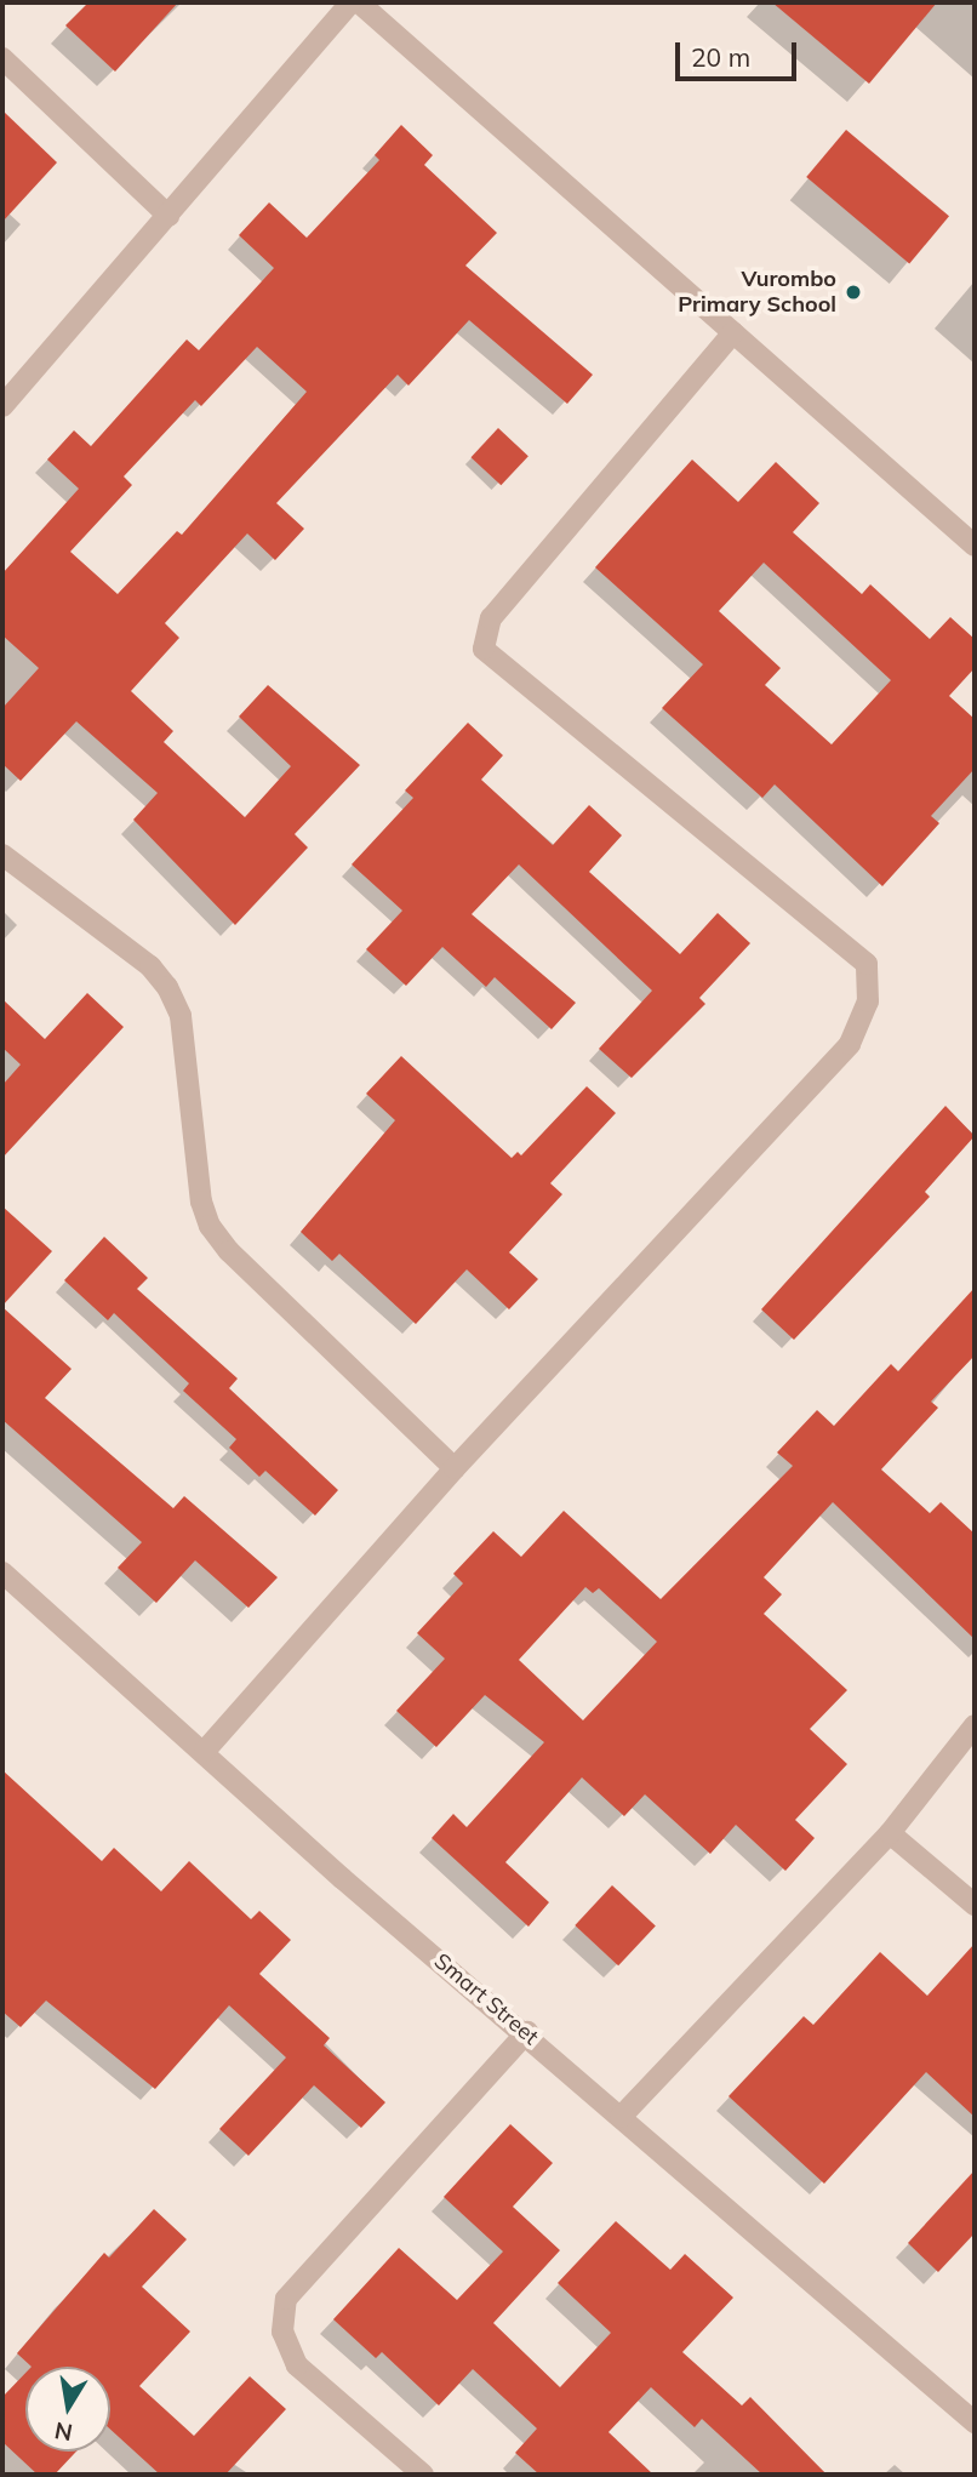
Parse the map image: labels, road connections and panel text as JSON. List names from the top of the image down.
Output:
{
  "streets": {
    "street": ["Smart Street"]
  },
  "places": ["Vurombo Primary School"],
  "scale_bar": "20 m",
  "north": "bottom"
}
